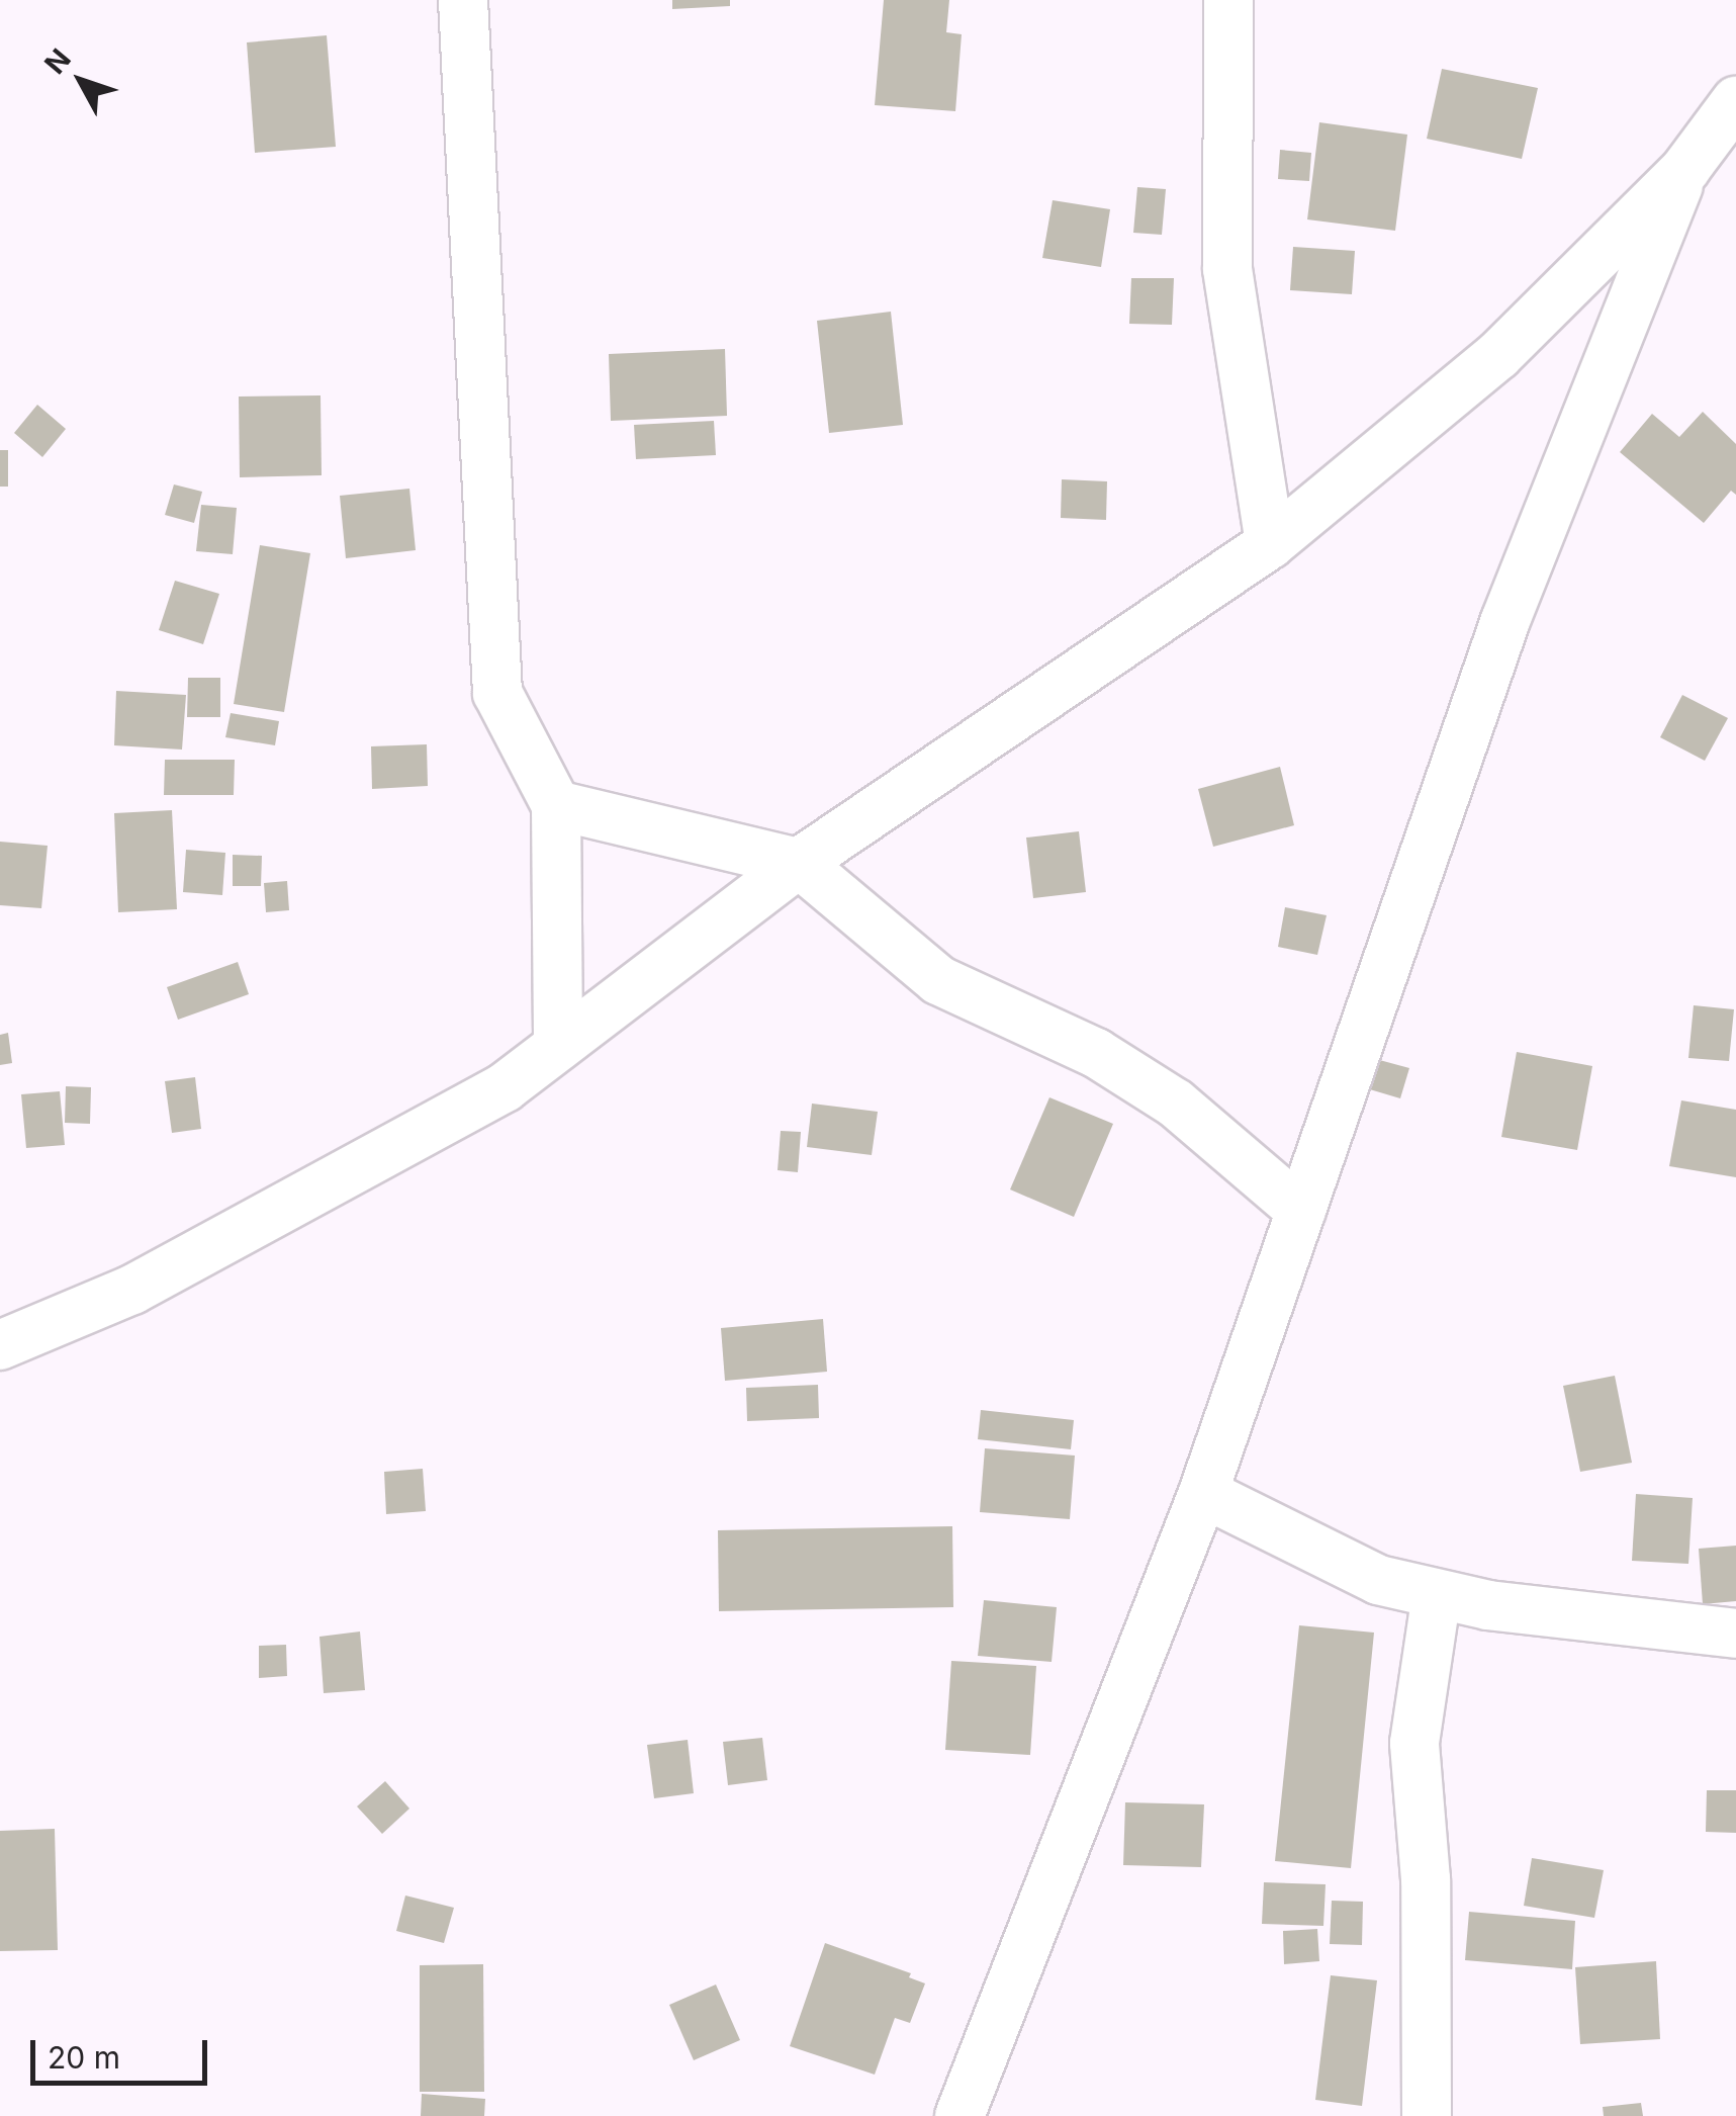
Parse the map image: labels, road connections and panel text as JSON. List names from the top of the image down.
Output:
{
  "scale_bar": "20 m",
  "north": "top left"
}
